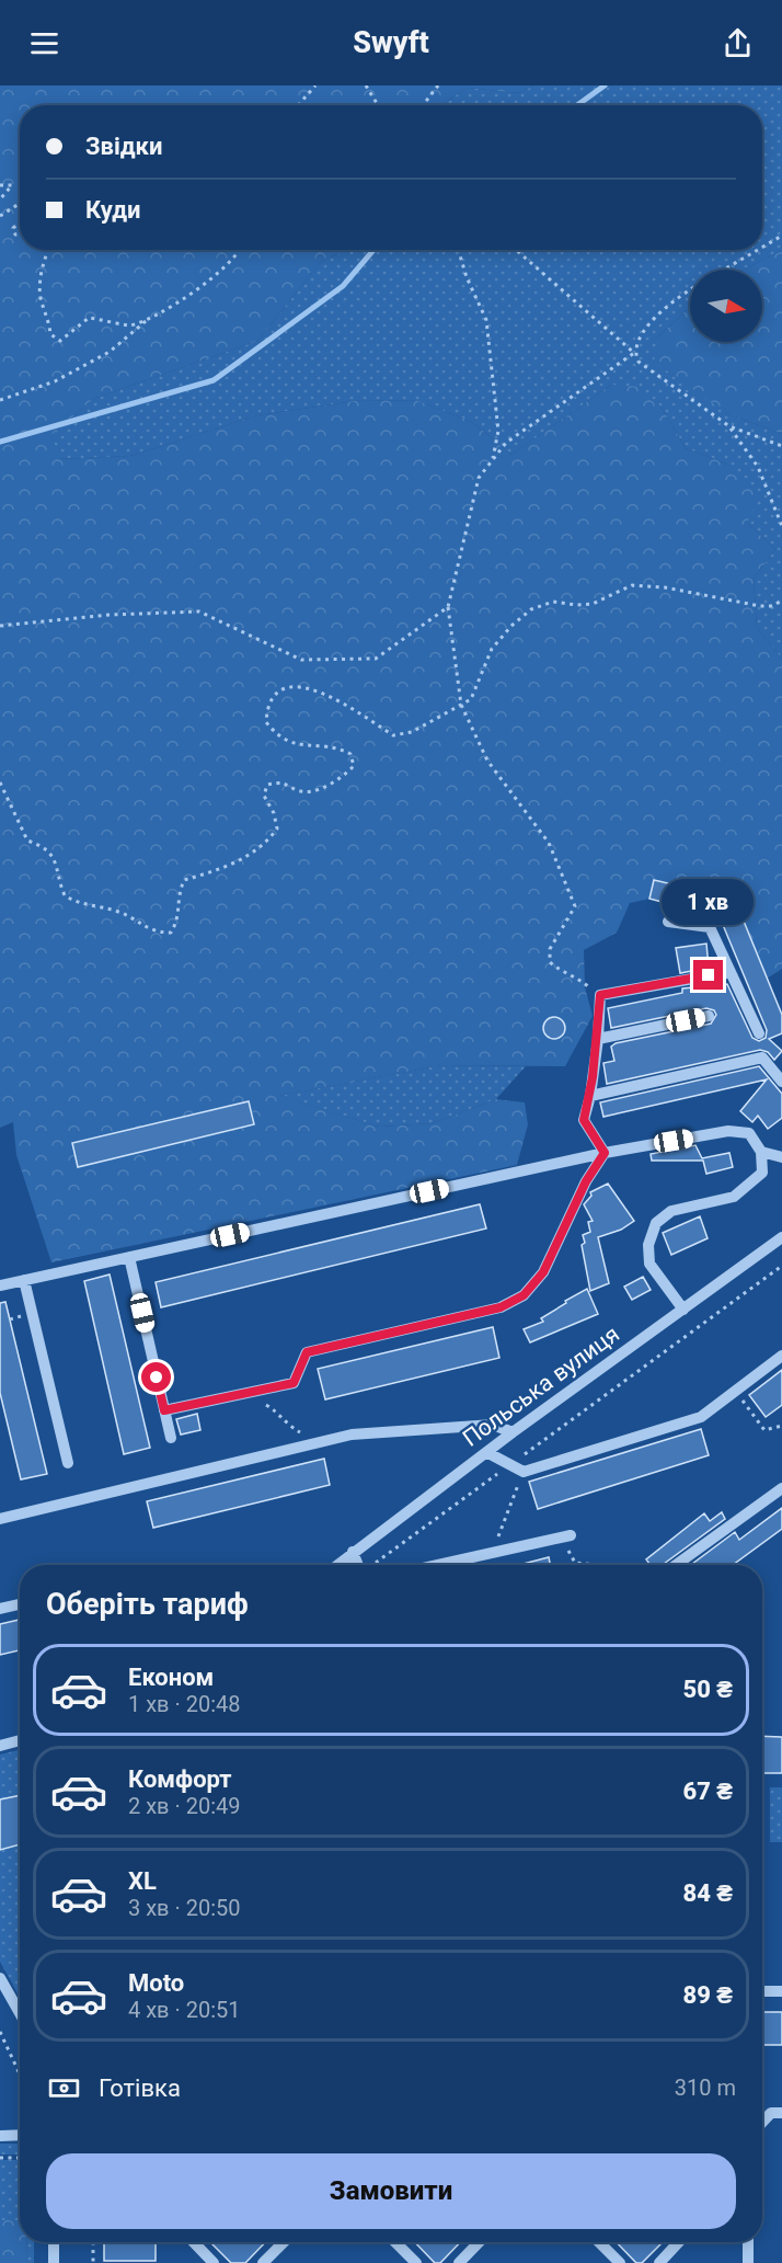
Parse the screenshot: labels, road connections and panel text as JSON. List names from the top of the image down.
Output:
{
  "streets": {
    "street": ["Польська вулиця"]
  },
  "north": "right",
  "page": {
    "header": "Swyft",
    "banner": ["Звідки", "Куди"],
    "bubble": "1 хв",
    "heading": "Оберіть тариф",
    "list": [
      {
        "name": "Економ",
        "note": "1 хв · 20:48",
        "value": "50 ₴"
      },
      {
        "name": "Комфорт",
        "note": "2 хв · 20:49",
        "value": "67 ₴"
      },
      {
        "name": "XL",
        "note": "3 хв · 20:50",
        "value": "84 ₴"
      },
      {
        "name": "Moto",
        "note": "4 хв · 20:51",
        "value": "89 ₴"
      }
    ],
    "pay": ["Готівка", "310 m"],
    "buttons": "Замовити"
  }
}
